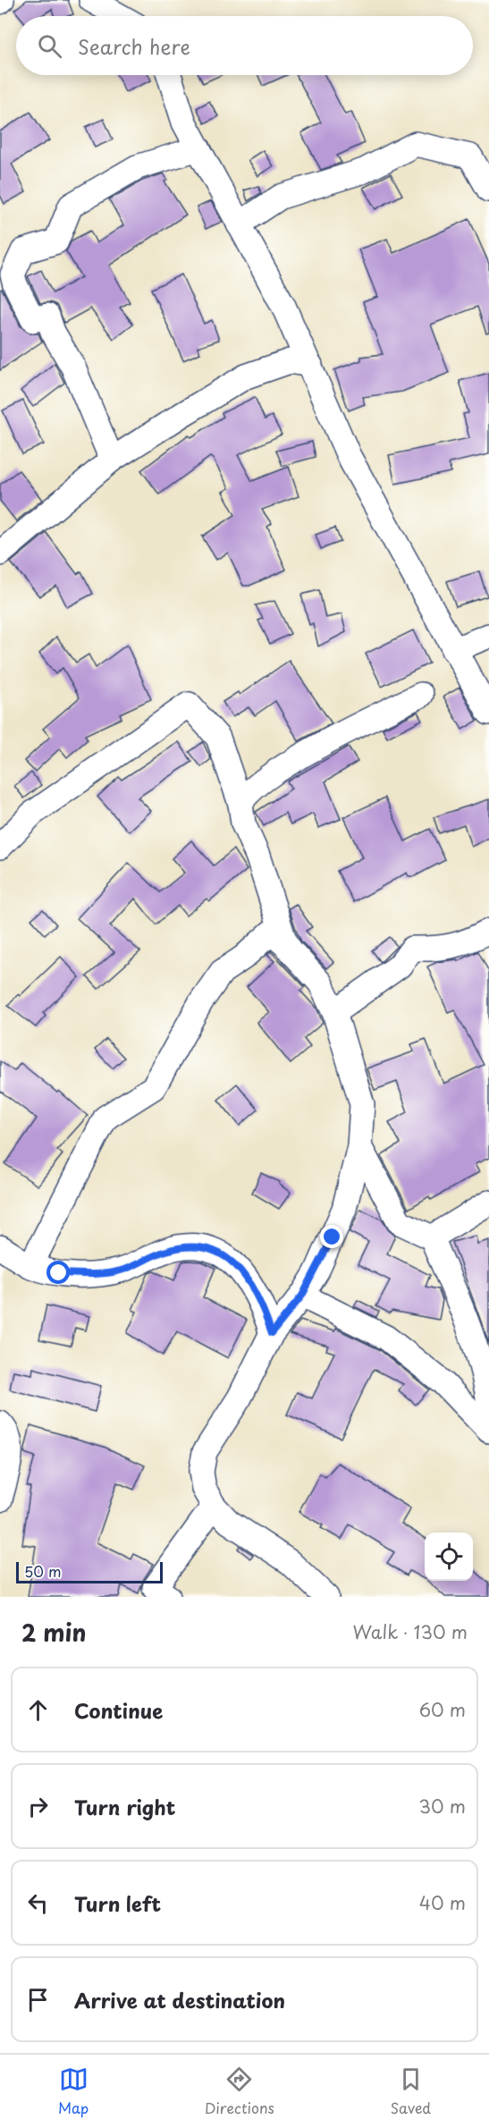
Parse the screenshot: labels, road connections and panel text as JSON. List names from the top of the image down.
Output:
{
  "scale_bar": "50 m",
  "page": {
    "search": "Search here",
    "scale": "50 m",
    "heading": ["2 min", "Walk · 130 m"],
    "list": [
      ["Continue", "60 m"],
      ["Turn right", "30 m"],
      ["Turn left", "40 m"],
      "Arrive at destination"
    ],
    "nav": ["Map", "Directions", "Saved"]
  }
}
